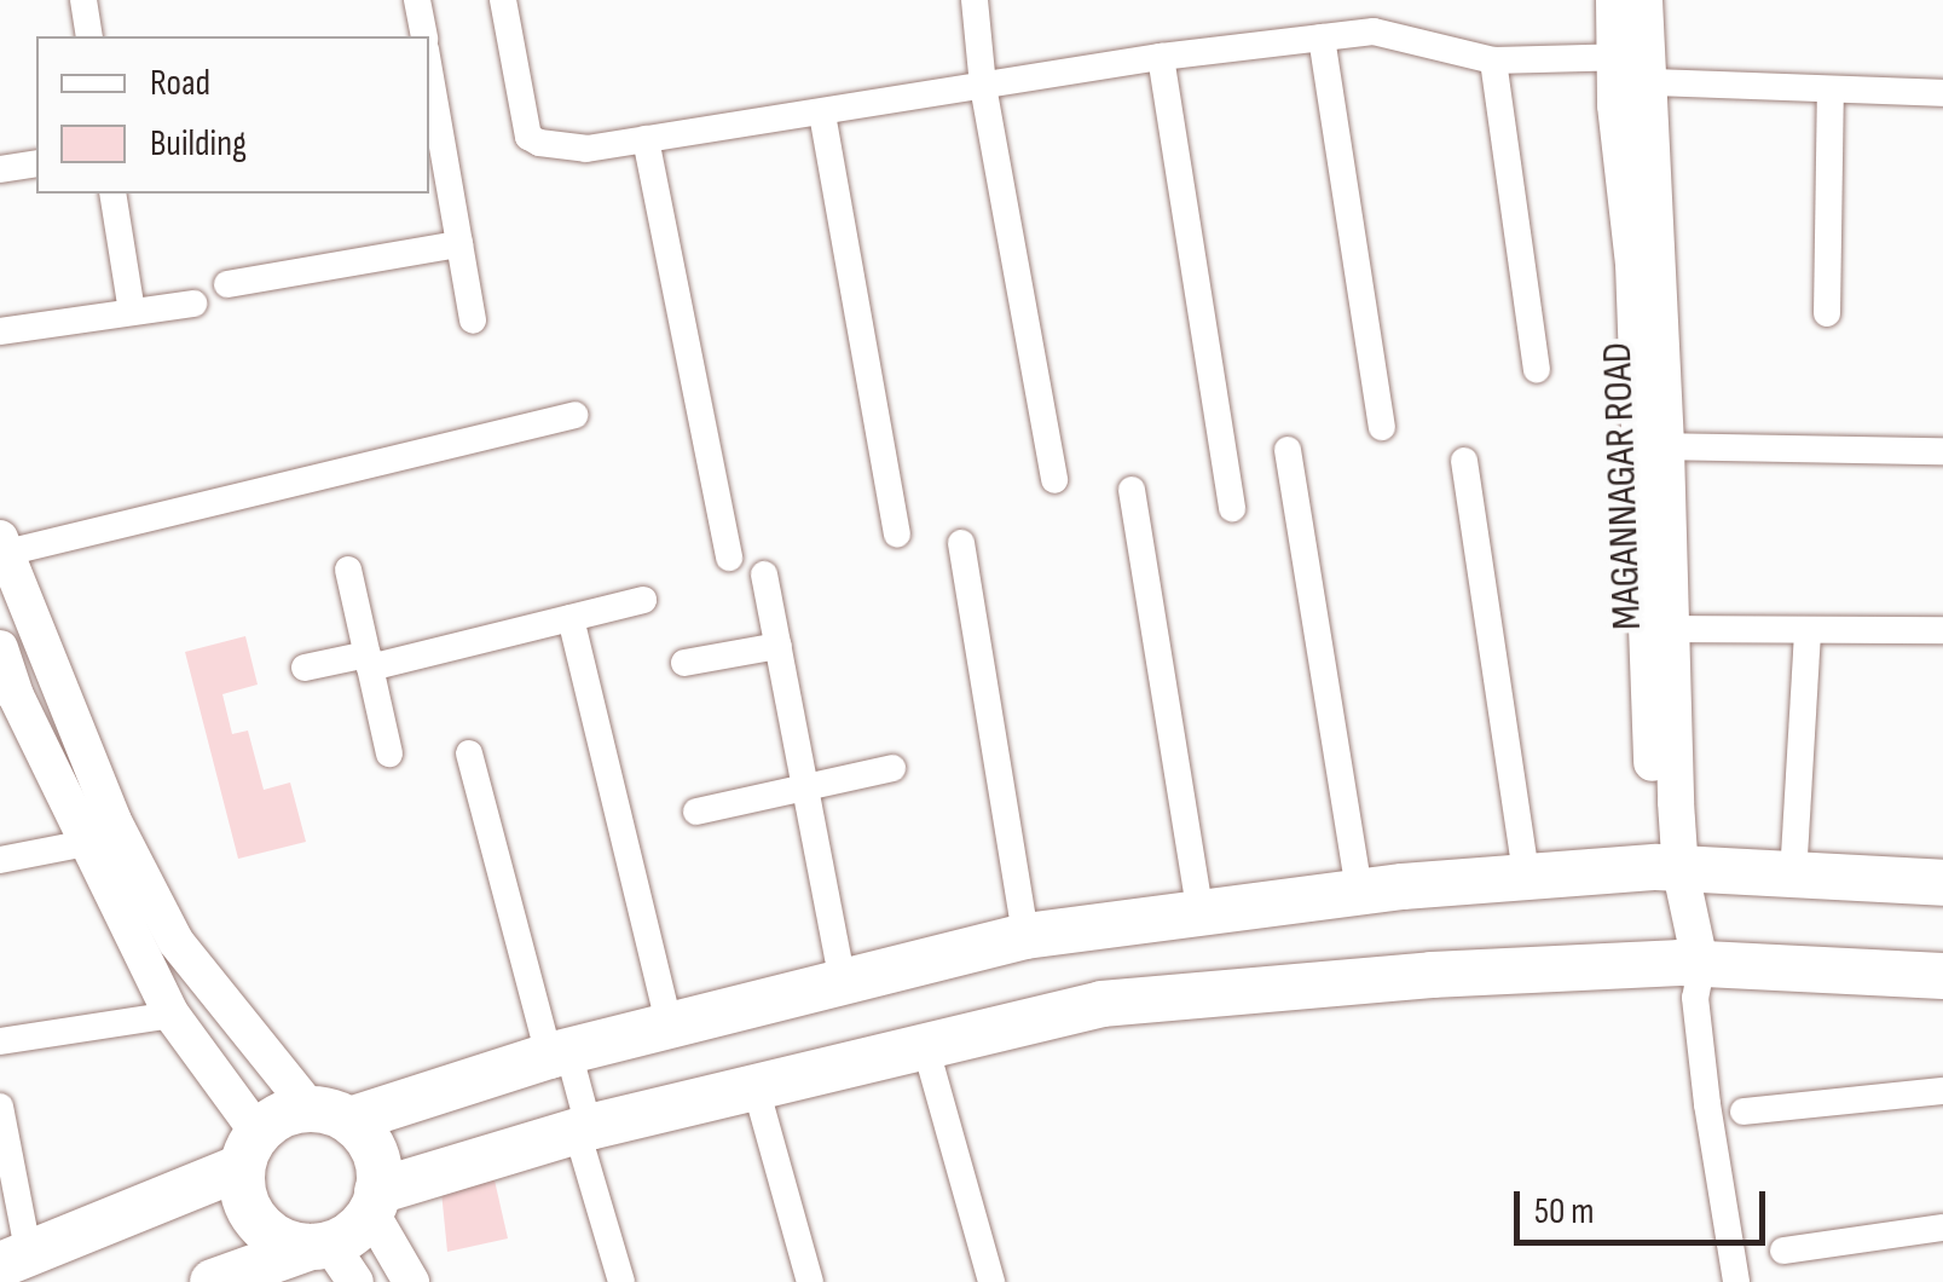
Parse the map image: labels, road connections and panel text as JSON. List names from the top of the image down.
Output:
{
  "streets": {
    "street": ["MAGANNAGAR ROAD"]
  },
  "legend": ["Road", "Building"],
  "scale_bar": "50 m"
}
